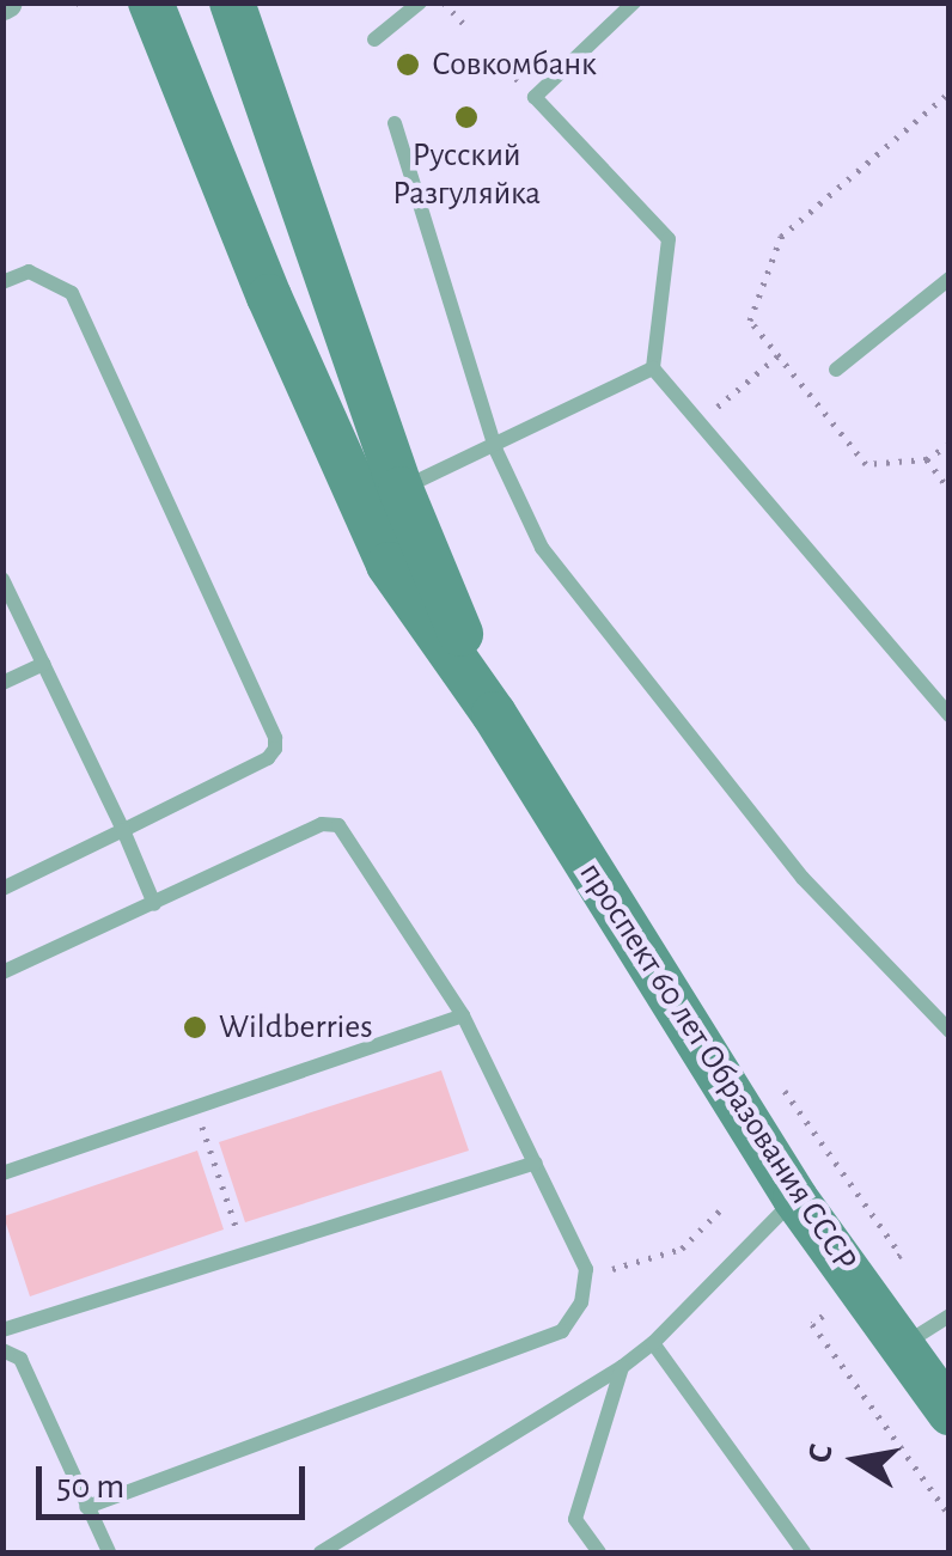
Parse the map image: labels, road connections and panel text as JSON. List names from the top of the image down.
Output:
{
  "streets": {
    "main road": ["проспект 60 лет Образования СССР"]
  },
  "places": ["Совкомбанк", "Русский Разгуляйка", "Wildberries"],
  "scale_bar": "50 m",
  "north": "left"
}
